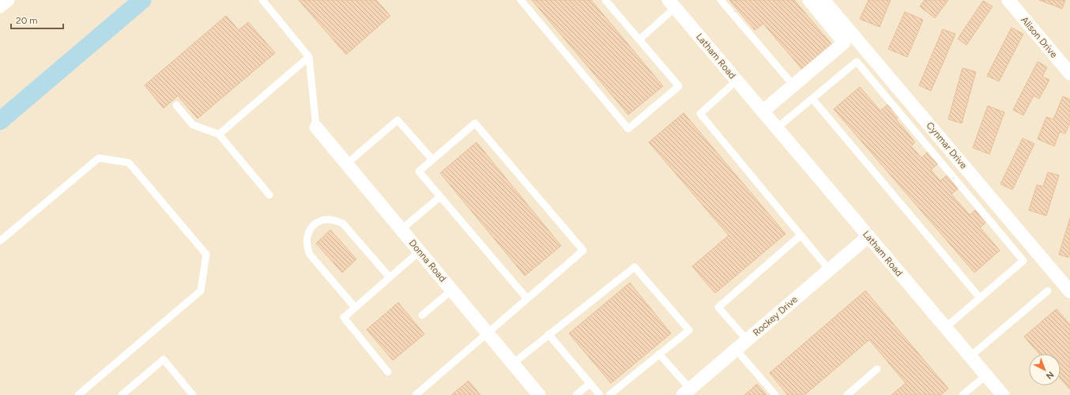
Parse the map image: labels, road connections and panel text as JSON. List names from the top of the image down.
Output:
{
  "streets": {
    "street": [
      "Alison Drive",
      "Latham Road",
      "Cynmar Drive",
      "Donna Road",
      "Rockey Drive"
    ]
  },
  "crossings": [
    ["Latham Road", "Rockey Drive"]
  ],
  "scale_bar": "20 m",
  "north": "bottom right"
}
